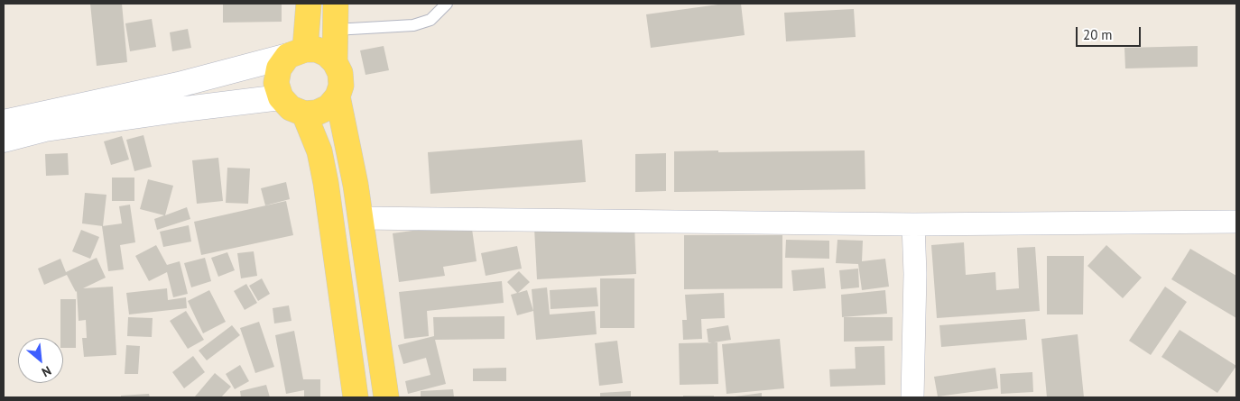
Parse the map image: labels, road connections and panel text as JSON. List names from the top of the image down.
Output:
{
  "scale_bar": "20 m",
  "north": "bottom right"
}
